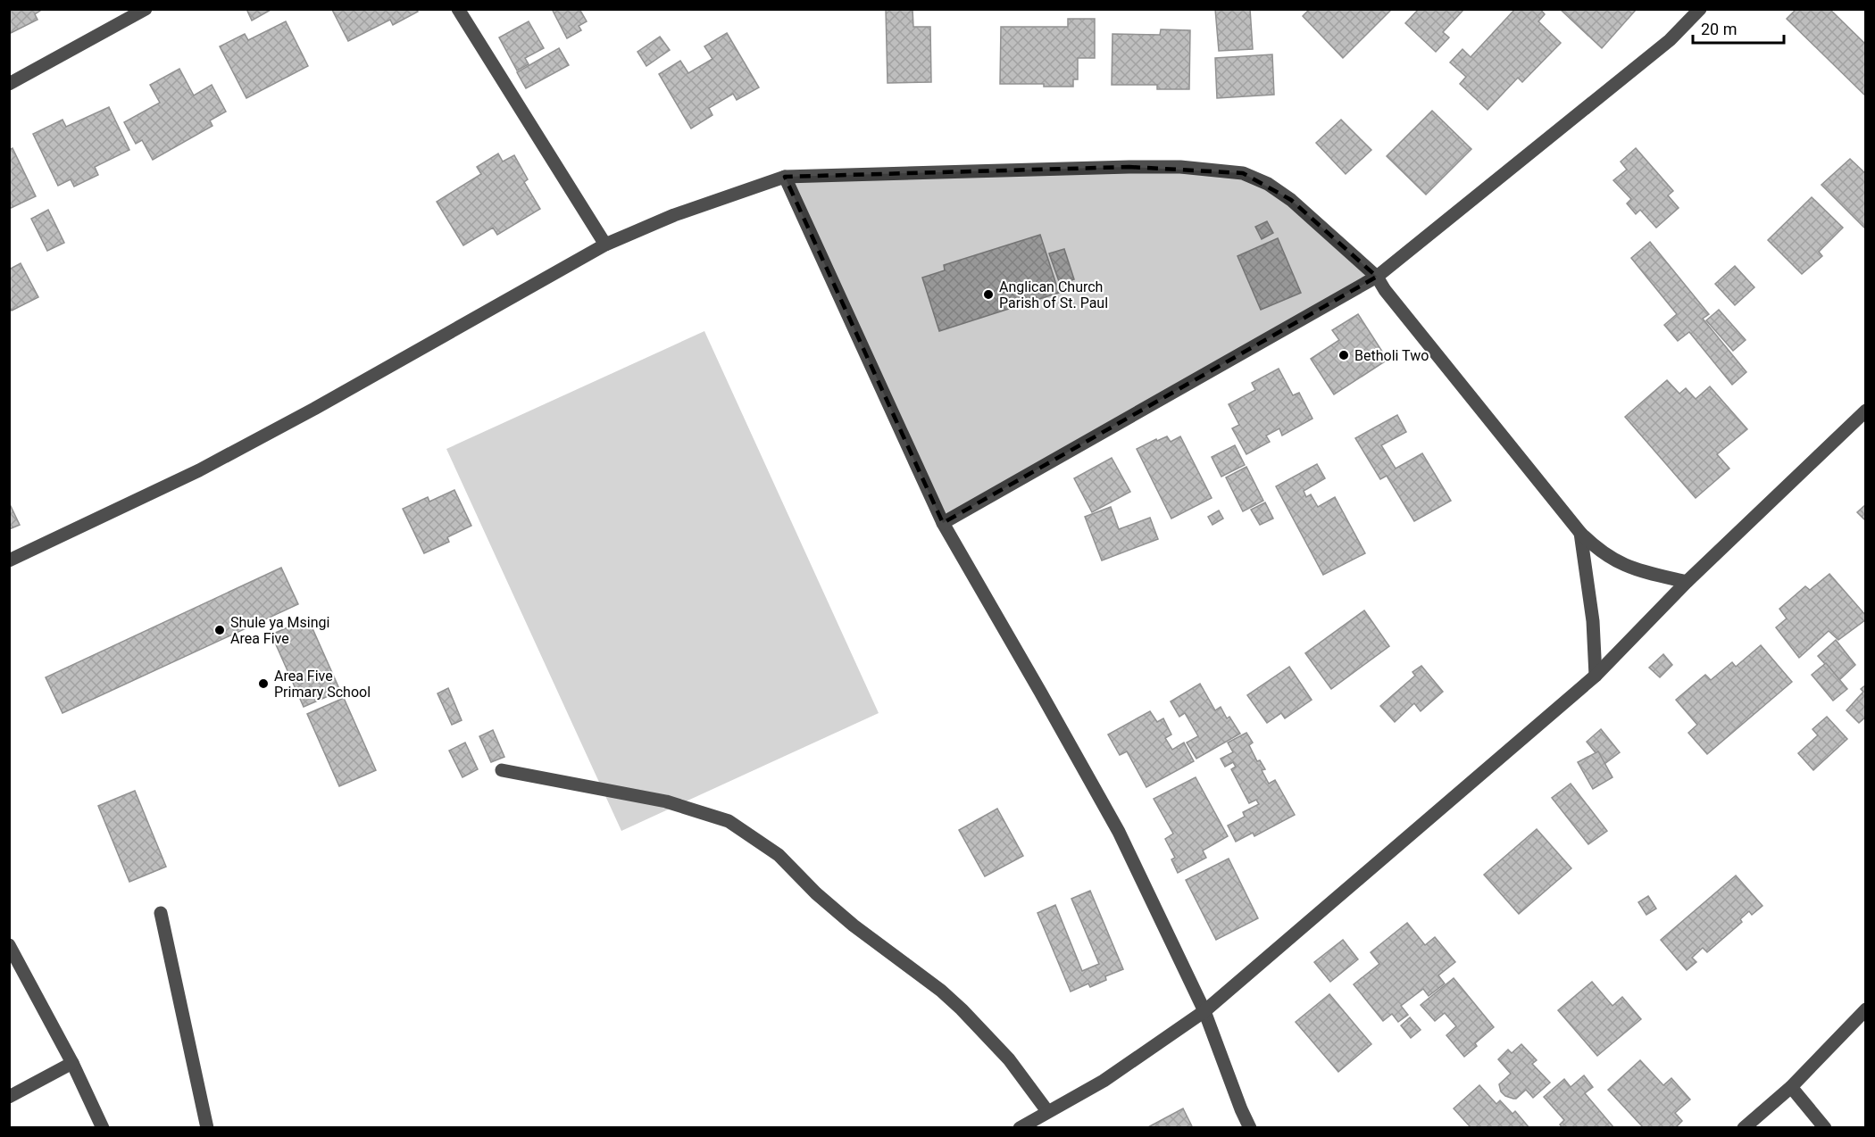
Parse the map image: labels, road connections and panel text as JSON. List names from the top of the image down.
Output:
{
  "places": [
    "Anglican Church Parish of St. Paul",
    "Betholi Two",
    "Shule ya Msingi Area Five",
    "Area Five Primary School"
  ],
  "scale_bar": "20 m"
}
